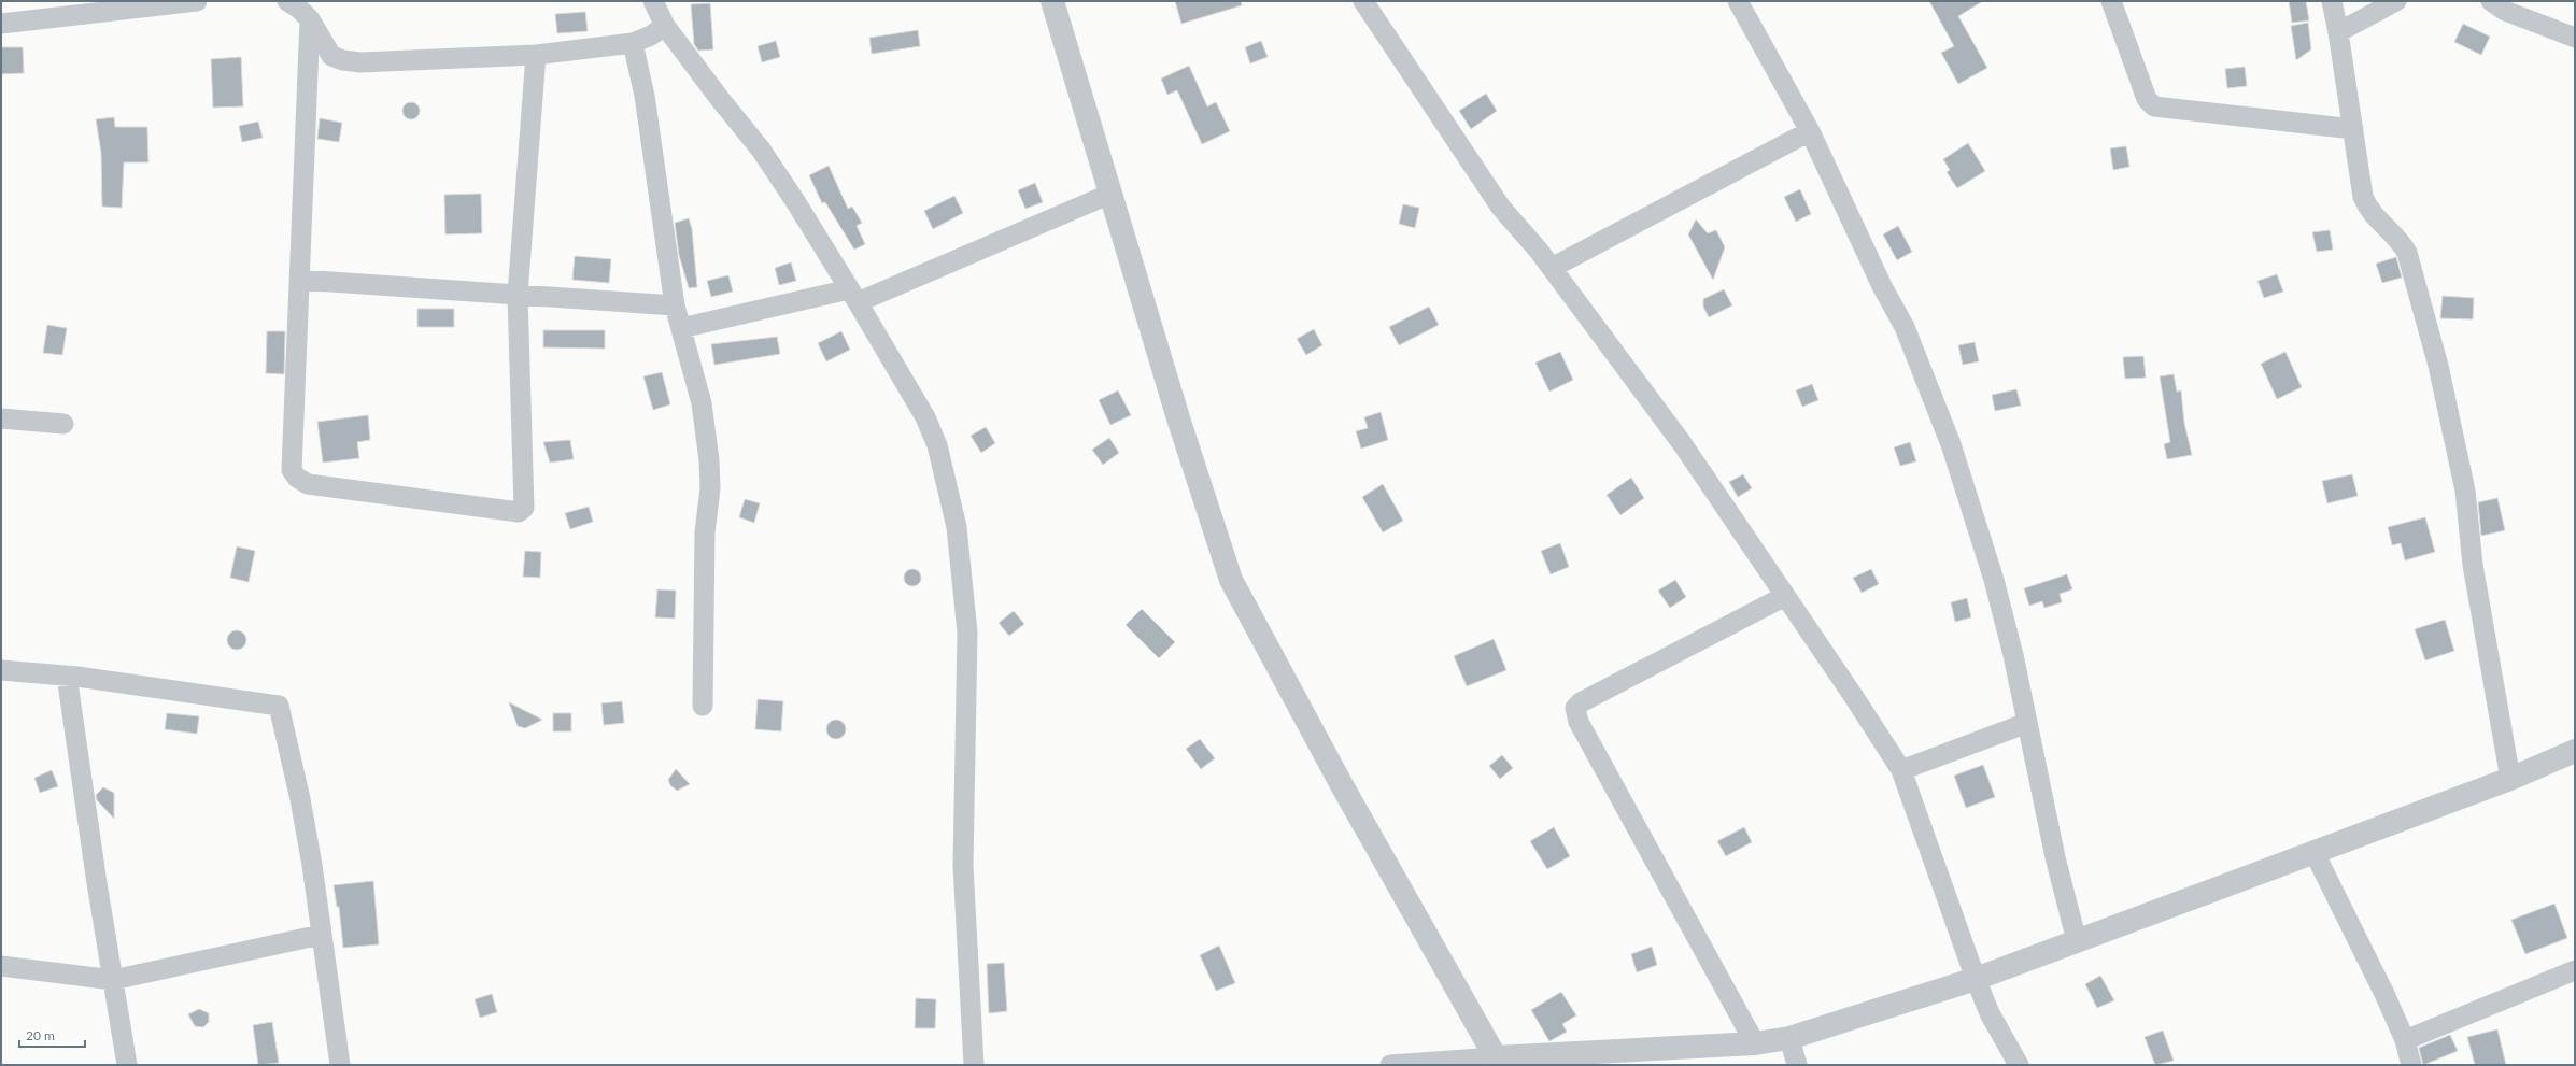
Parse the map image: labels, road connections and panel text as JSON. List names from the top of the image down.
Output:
{
  "scale_bar": "20 m"
}
